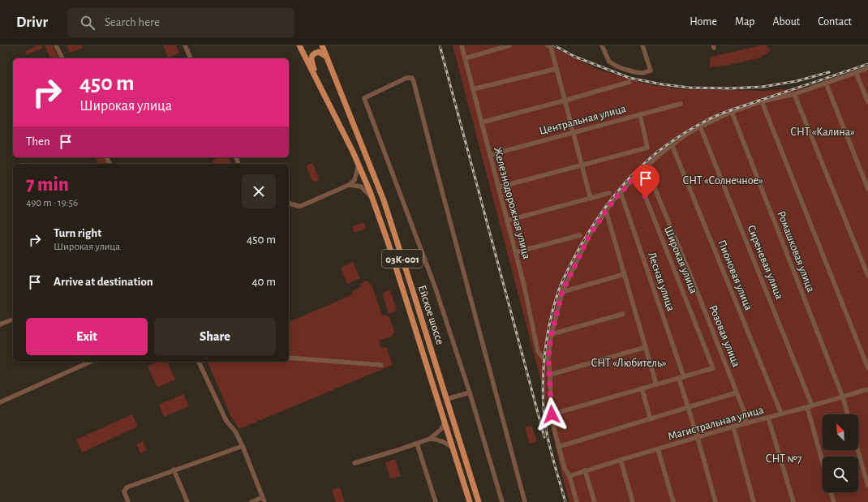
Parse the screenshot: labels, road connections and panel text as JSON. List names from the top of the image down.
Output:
{
  "streets": {
    "main road": ["03К-001", "Ейское шоссе"],
    "street": [
      "Центральная улица",
      "Железнодорожная улица",
      "Ромашковая улица",
      "Широкая улица",
      "Сиреневая улица",
      "Пионовая улица",
      "Лесная улица",
      "Розовая улица",
      "Магистральная улица"
    ]
  },
  "crossings": [
    ["Центральная улица", "Железнодорожная улица"],
    ["Ромашковая улица", "Магистральная улица"],
    ["03К-001", "Ейское шоссе"],
    ["Широкая улица", "Лесная улица"],
    ["Сиреневая улица", "Магистральная улица"],
    ["Пионовая улица", "Магистральная улица"],
    ["Розовая улица", "Магистральная улица"]
  ],
  "parks": [
    "СНТ «Калина»",
    "СНТ «Солнечное»",
    "СНТ «Любитель»",
    "СНТ №7"
  ],
  "north": "top left",
  "page": {
    "header": "Drivr",
    "search": "Search here",
    "nav": [
      "Home",
      "Map",
      "About",
      "Contact"
    ],
    "turn": ["450 m", "Широкая улица"],
    "then": "Then",
    "heading": ["7 min", "490 m · 19:56"],
    "list": [
      {
        "name": "Turn right",
        "note": "Широкая улица",
        "value": "450 m"
      },
      {
        "name": "Arrive at destination",
        "value": "40 m"
      }
    ],
    "buttons": ["Exit", "Share"]
  }
}
